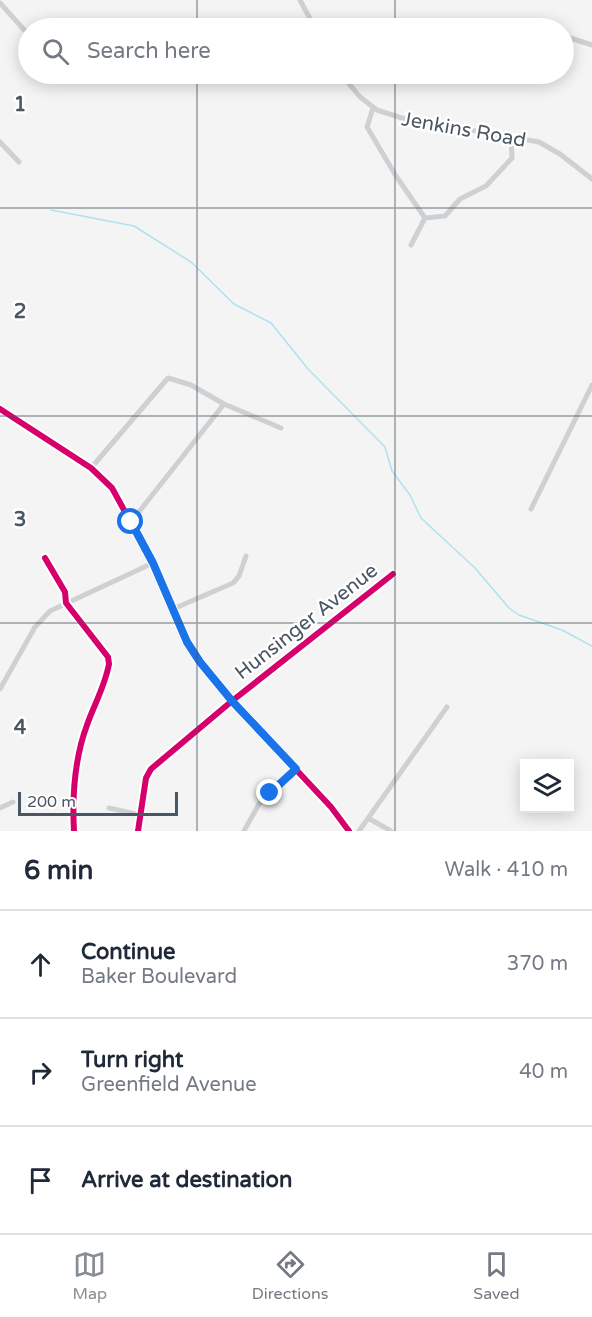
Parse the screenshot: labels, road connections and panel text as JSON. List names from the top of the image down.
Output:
{
  "streets": {
    "street": ["Jenkins Road", "Hunsinger Avenue"]
  },
  "scale_bar": "200 m",
  "page": {
    "search": "Search here",
    "scale": "200 m",
    "heading": ["6 min", "Walk · 410 m"],
    "list": [
      ["Continue", "Baker Boulevard", "370 m"],
      ["Turn right", "Greenfield Avenue", "40 m"],
      "Arrive at destination"
    ],
    "nav": ["Map", "Directions", "Saved"]
  },
  "grid": {
    "rows": [
      "1",
      "2",
      "3",
      "4"
    ]
  }
}
